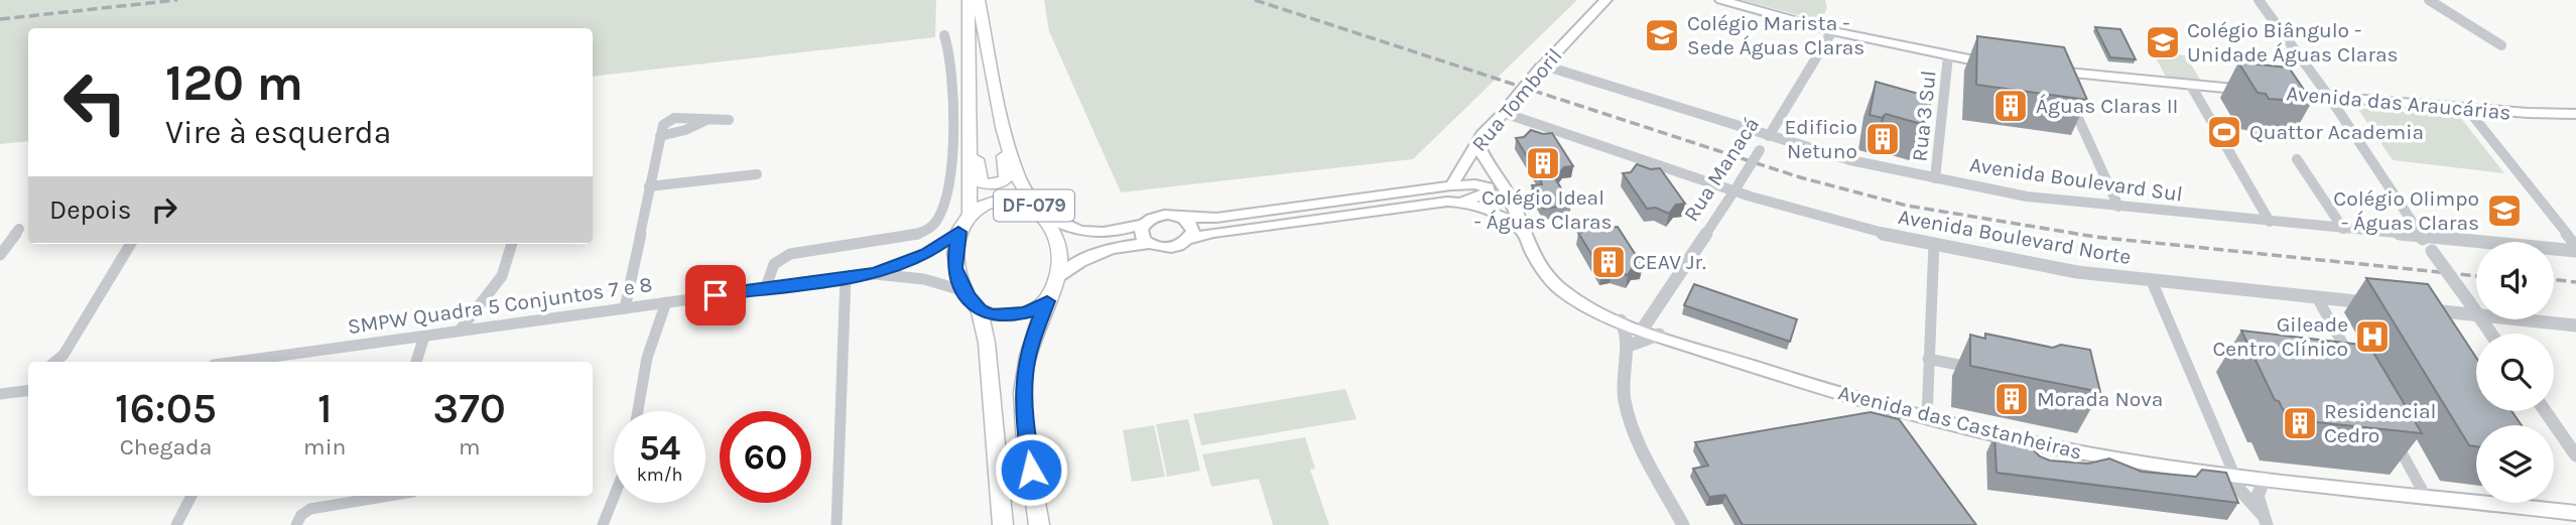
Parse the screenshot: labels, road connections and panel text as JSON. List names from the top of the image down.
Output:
{
  "streets": {
    "main road": [
      "Rua Tomboril",
      "Avenida das Araucárias",
      "DF-079",
      "Avenida das Castanheiras"
    ],
    "street": [
      "Rua 3 Sul",
      "Rua Manacá",
      "Avenida Boulevard Sul",
      "Avenida Boulevard Norte",
      "SMPW Quadra 5 Conjuntos 7 e 8"
    ]
  },
  "crossings": [
    ["Rua Tomboril", "Avenida Boulevard Sul"],
    ["Rua Tomboril", "Avenida Boulevard Norte"],
    ["Rua Tomboril", "Avenida das Castanheiras"],
    ["Rua 3 Sul", "Avenida Boulevard Sul"],
    ["Rua Manacá", "Avenida Boulevard Sul"],
    ["Rua Manacá", "Avenida Boulevard Norte"],
    ["Rua Manacá", "Avenida das Castanheiras"],
    ["DF-079", "SMPW Quadra 5 Conjuntos 7 e 8"]
  ],
  "places": {
    "school or university": ["Colégio Marista - Sede Águas Claras", "Colégio Biângulo - Unidade Águas Claras", "Colégio Olimpo - Águas Claras"],
    "building": [
      "Águas Claras II",
      "Edificio Netuno",
      "Colégio Ideal - Águas Claras",
      "CEAV Jr.",
      "Morada Nova",
      "Residencial Cedro"
    ],
    "sports": ["Quattor Academia"],
    "hospital": ["Gileade Centro Clínico"]
  },
  "page": {
    "turn": ["120 m", "Vire à esquerda"],
    "then": "Depois",
    "eta": [
      "16:05",
      "Chegada",
      "1",
      "min",
      "370",
      "m"
    ],
    "speed": "54 km/h",
    "limit": "60"
  }
}
